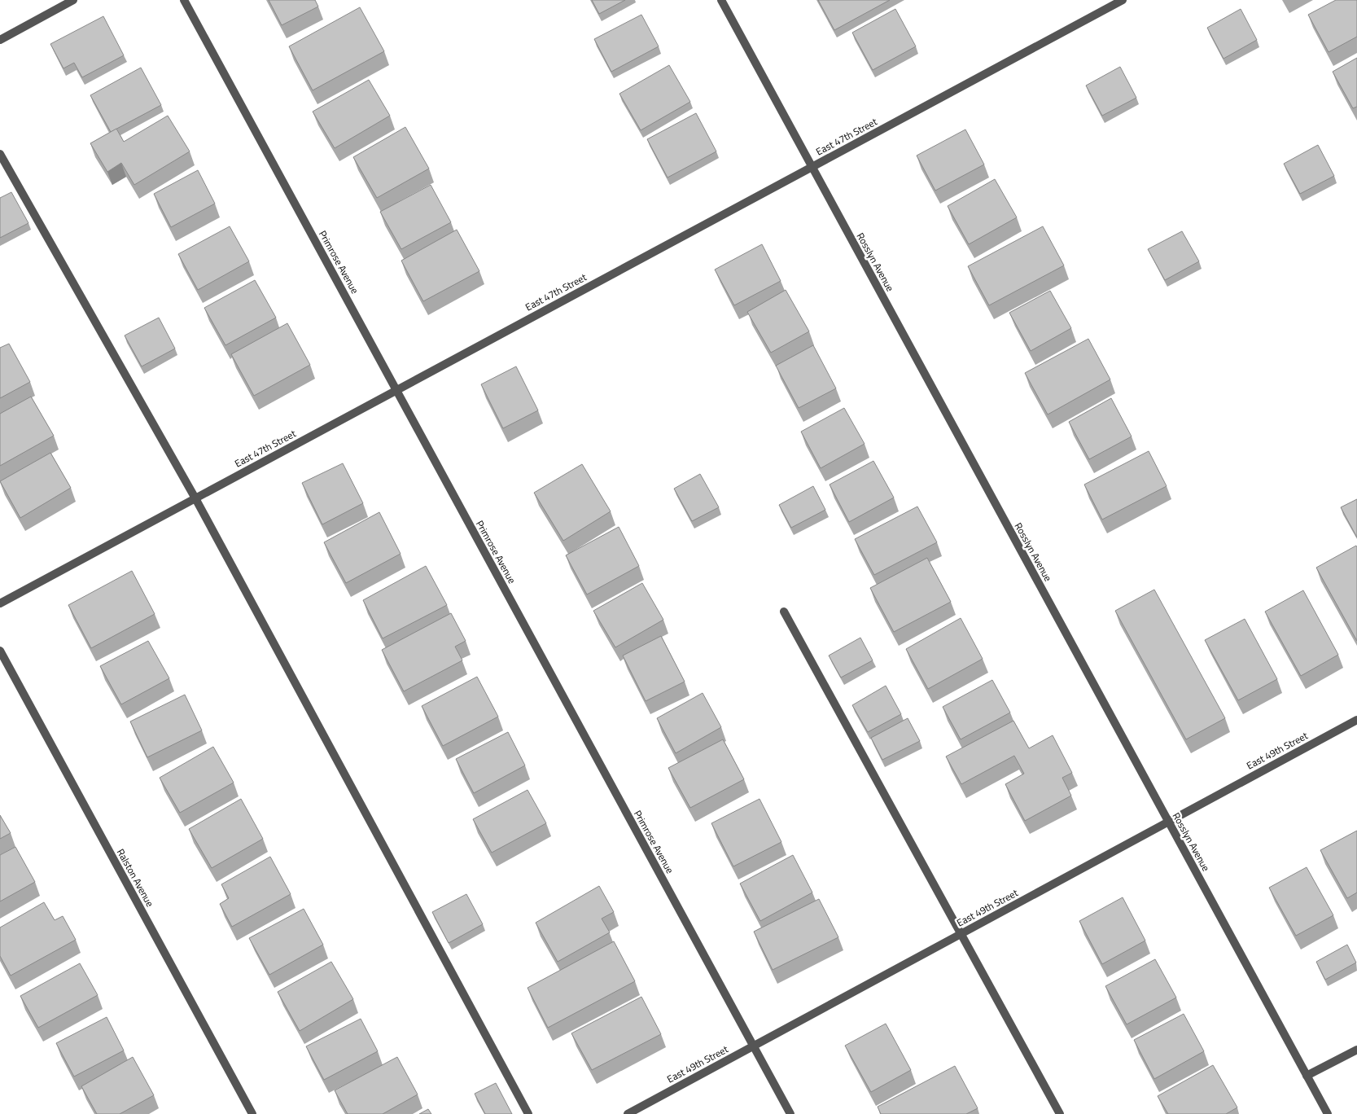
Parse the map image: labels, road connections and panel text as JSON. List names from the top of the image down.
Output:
{
  "streets": {
    "street": [
      "East 47th Street",
      "Primrose Avenue",
      "Rosslyn Avenue",
      "East 49th Street",
      "Ralston Avenue"
    ]
  },
  "crossings": [
    ["East 47th Street", "Primrose Avenue"],
    ["East 47th Street", "Rosslyn Avenue"],
    ["Primrose Avenue", "East 49th Street"],
    ["Rosslyn Avenue", "East 49th Street"]
  ]
}
